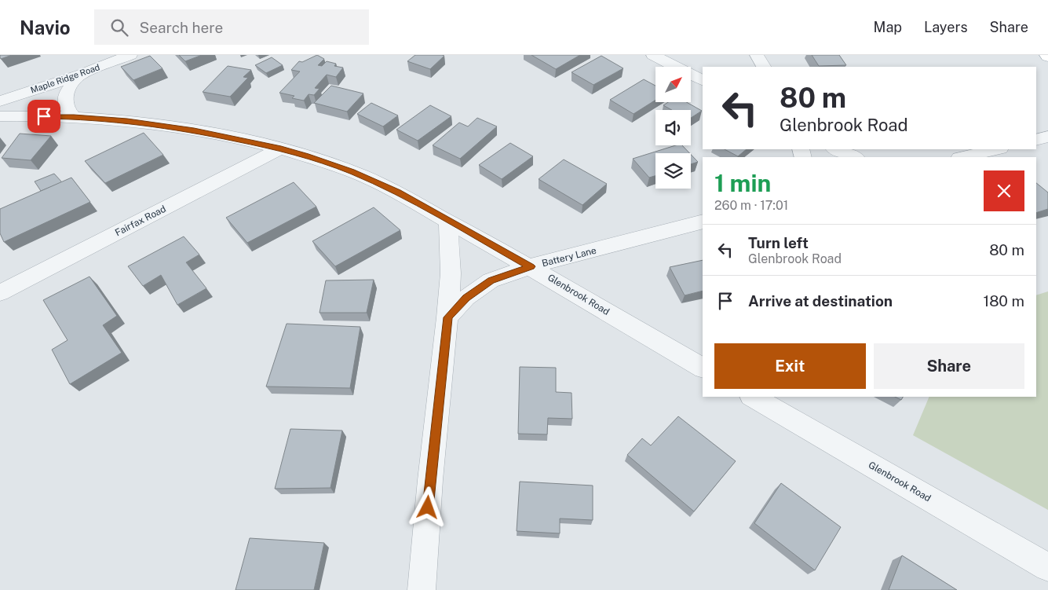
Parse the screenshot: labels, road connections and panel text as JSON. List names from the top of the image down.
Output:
{
  "streets": {
    "street": [
      "Maple Ridge Road",
      "Fairfax Road",
      "Battery Lane",
      "Glenbrook Road"
    ]
  },
  "crossings": [
    ["Fairfax Road", "Glenbrook Road"],
    ["Battery Lane", "Glenbrook Road"]
  ],
  "north": "top right",
  "page": {
    "header": "Navio",
    "search": "Search here",
    "nav": ["Map", "Layers", "Share"],
    "turn": ["80 m", "Glenbrook Road"],
    "heading": ["1 min", "260 m · 17:01"],
    "list": [
      {
        "name": "Turn left",
        "note": "Glenbrook Road",
        "value": "80 m"
      },
      {
        "name": "Arrive at destination",
        "value": "180 m"
      }
    ],
    "buttons": ["Exit", "Share"]
  }
}
